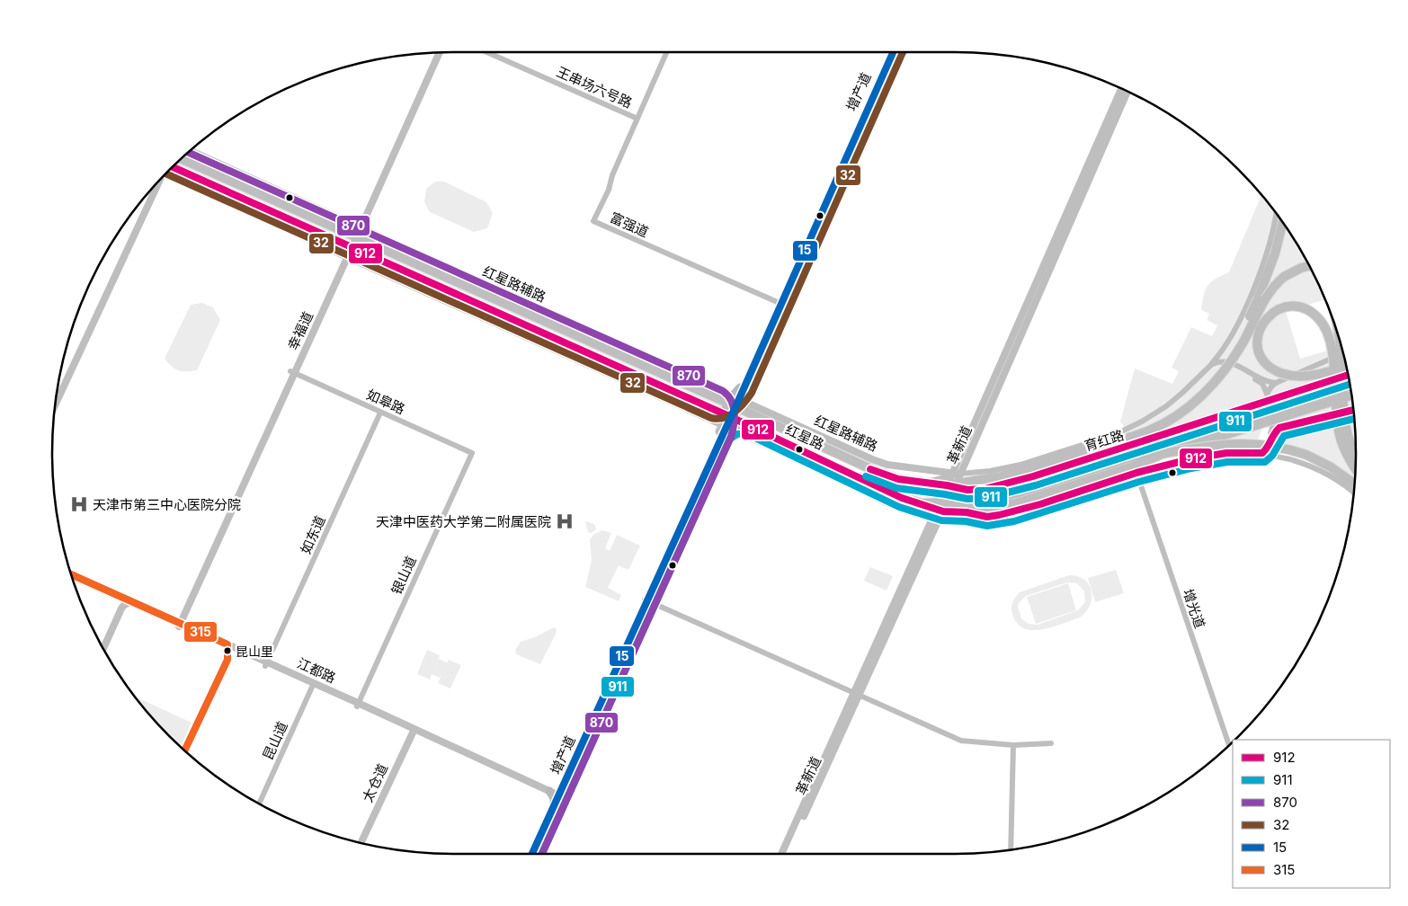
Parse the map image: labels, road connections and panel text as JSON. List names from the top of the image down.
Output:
{
  "streets": {
    "main road": ["增产道", "红星路", "育红路"],
    "street": [
      "王串场六号路",
      "富强道",
      "红星路辅路",
      "幸福道",
      "如皋路",
      "革新道",
      "如东道",
      "银山道",
      "增光道",
      "江都路",
      "昆山道",
      "太仓道"
    ]
  },
  "crossings": [
    ["王串场六号路", "富强道"],
    ["增产道", "富强道"],
    ["增产道", "红星路辅路"],
    ["增产道", "红星路"],
    ["增产道", "江都路"],
    ["红星路辅路", "幸福道"],
    ["红星路辅路", "红星路"],
    ["红星路辅路", "育红路"],
    ["红星路辅路", "革新道"],
    ["幸福道", "如皋路"],
    ["幸福道", "红星路"],
    ["幸福道", "江都路"],
    ["如皋路", "如东道"],
    ["如皋路", "银山道"],
    ["红星路", "育红路"],
    ["红星路", "革新道"],
    ["育红路", "革新道"],
    ["如东道", "江都路"],
    ["银山道", "江都路"],
    ["江都路", "昆山道"],
    ["江都路", "太仓道"]
  ],
  "places": {
    "hospital": ["天津市第三中心医院分院", "天津中医药大学第二附属医院"],
    "other": ["昆山里"]
  },
  "lines": [
    "transit line 32",
    "transit line 15",
    "transit line 870",
    "transit line 912",
    "transit line 911",
    "transit line 315"
  ],
  "legend": [
    "912",
    "911",
    "870",
    "32",
    "15",
    "315"
  ]
}
